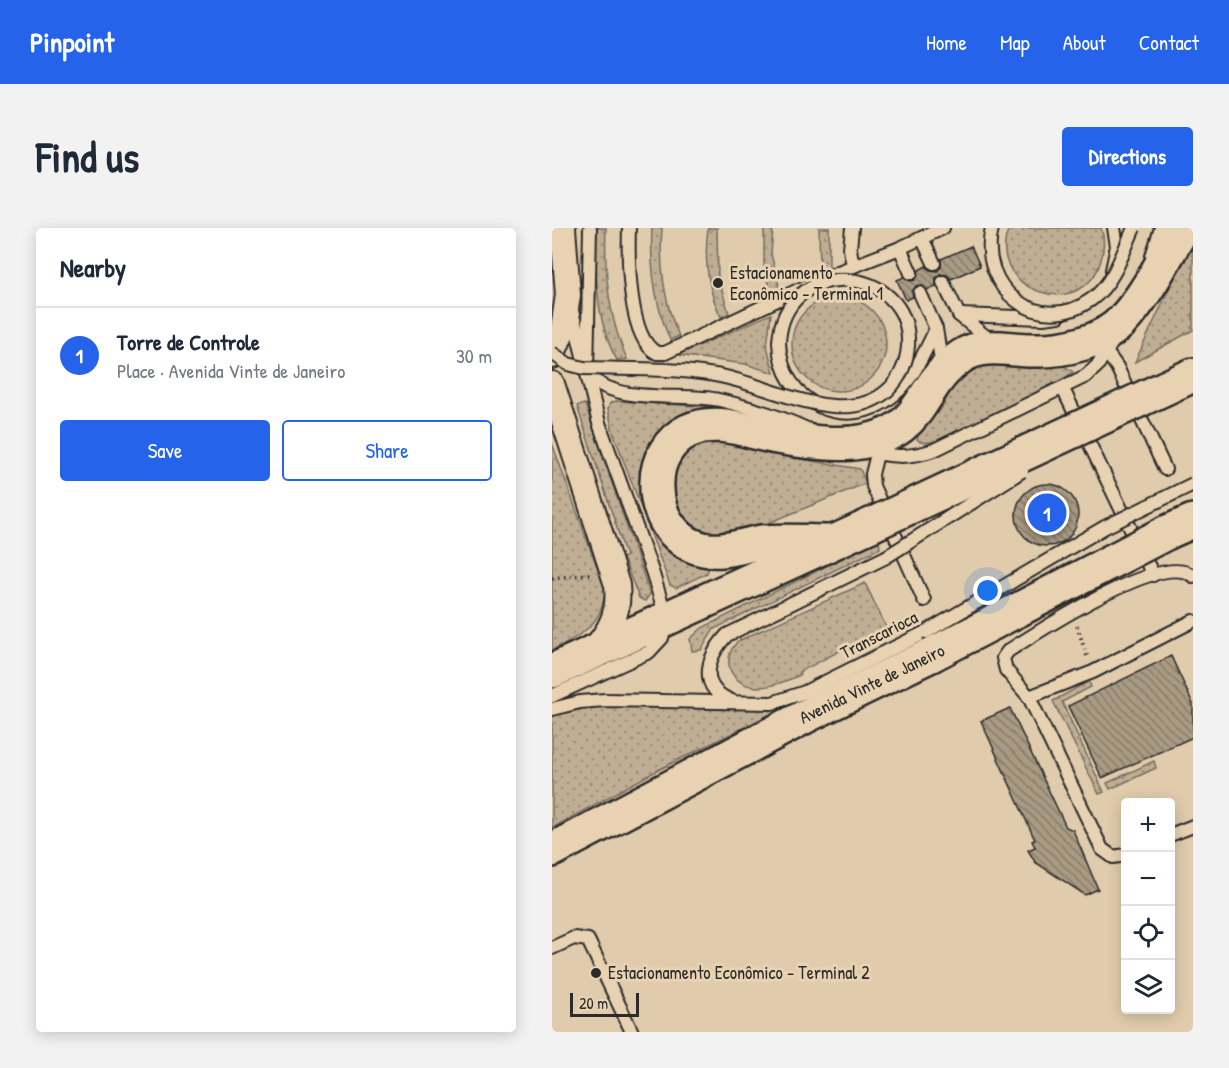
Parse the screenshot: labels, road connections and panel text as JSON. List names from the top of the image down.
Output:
{
  "streets": {
    "street": ["Avenida Vinte de Janeiro"],
    "lane": ["Transcarioca"]
  },
  "crossings": [
    ["Transcarioca", "Avenida Vinte de Janeiro"]
  ],
  "places": ["Estacionamento Econômico - Terminal 1", "Estacionamento Econômico - Terminal 2"],
  "scale_bar": "20 m",
  "page": {
    "header": "Pinpoint",
    "nav": [
      "Home",
      "Map",
      "About",
      "Contact"
    ],
    "buttons": [
      "Directions",
      ["Save", "Share"]
    ],
    "title": "Find us",
    "heading": "Nearby",
    "list": [
      {
        "mark": "1",
        "name": "Torre de Controle",
        "note": "Place · Avenida Vinte de Janeiro",
        "value": "30 m"
      }
    ],
    "pins": "1",
    "map_buttons": ["+", "−"],
    "scale": "20 m"
  }
}
